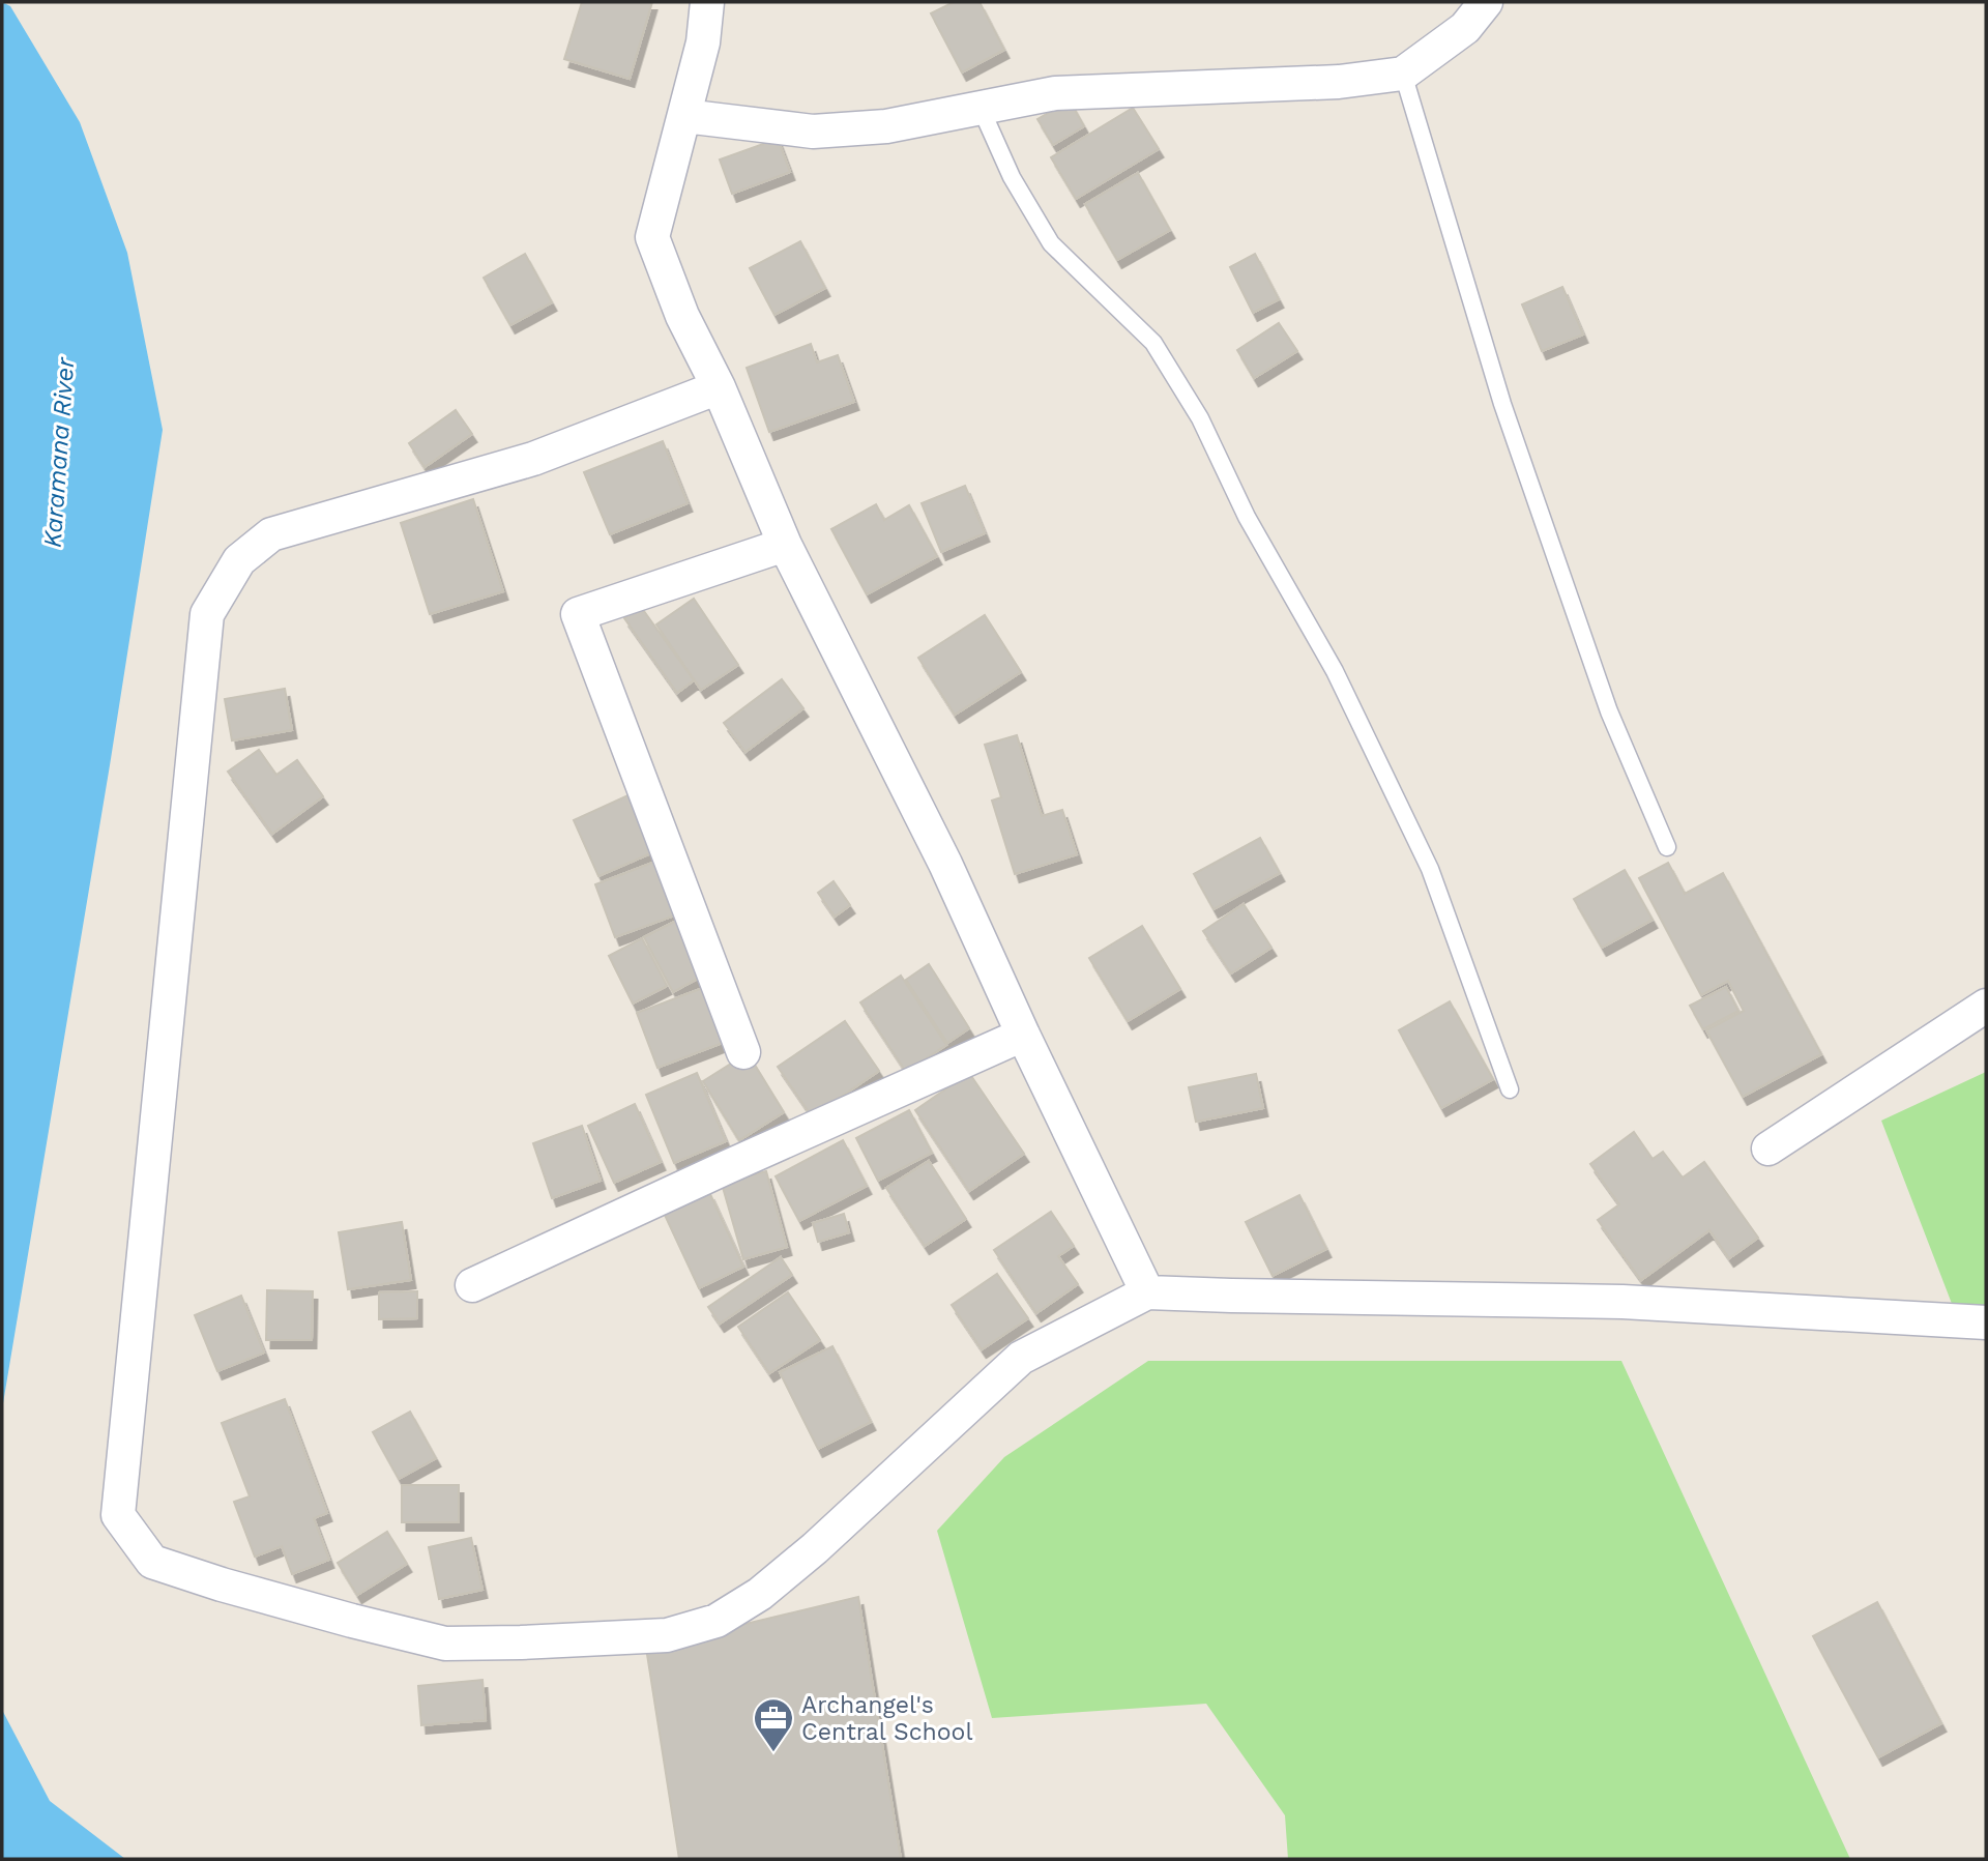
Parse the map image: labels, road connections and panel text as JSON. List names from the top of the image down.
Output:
{
  "water": ["Karamana River"],
  "places": {
    "office": ["Archangel's Central School"]
  }
}
